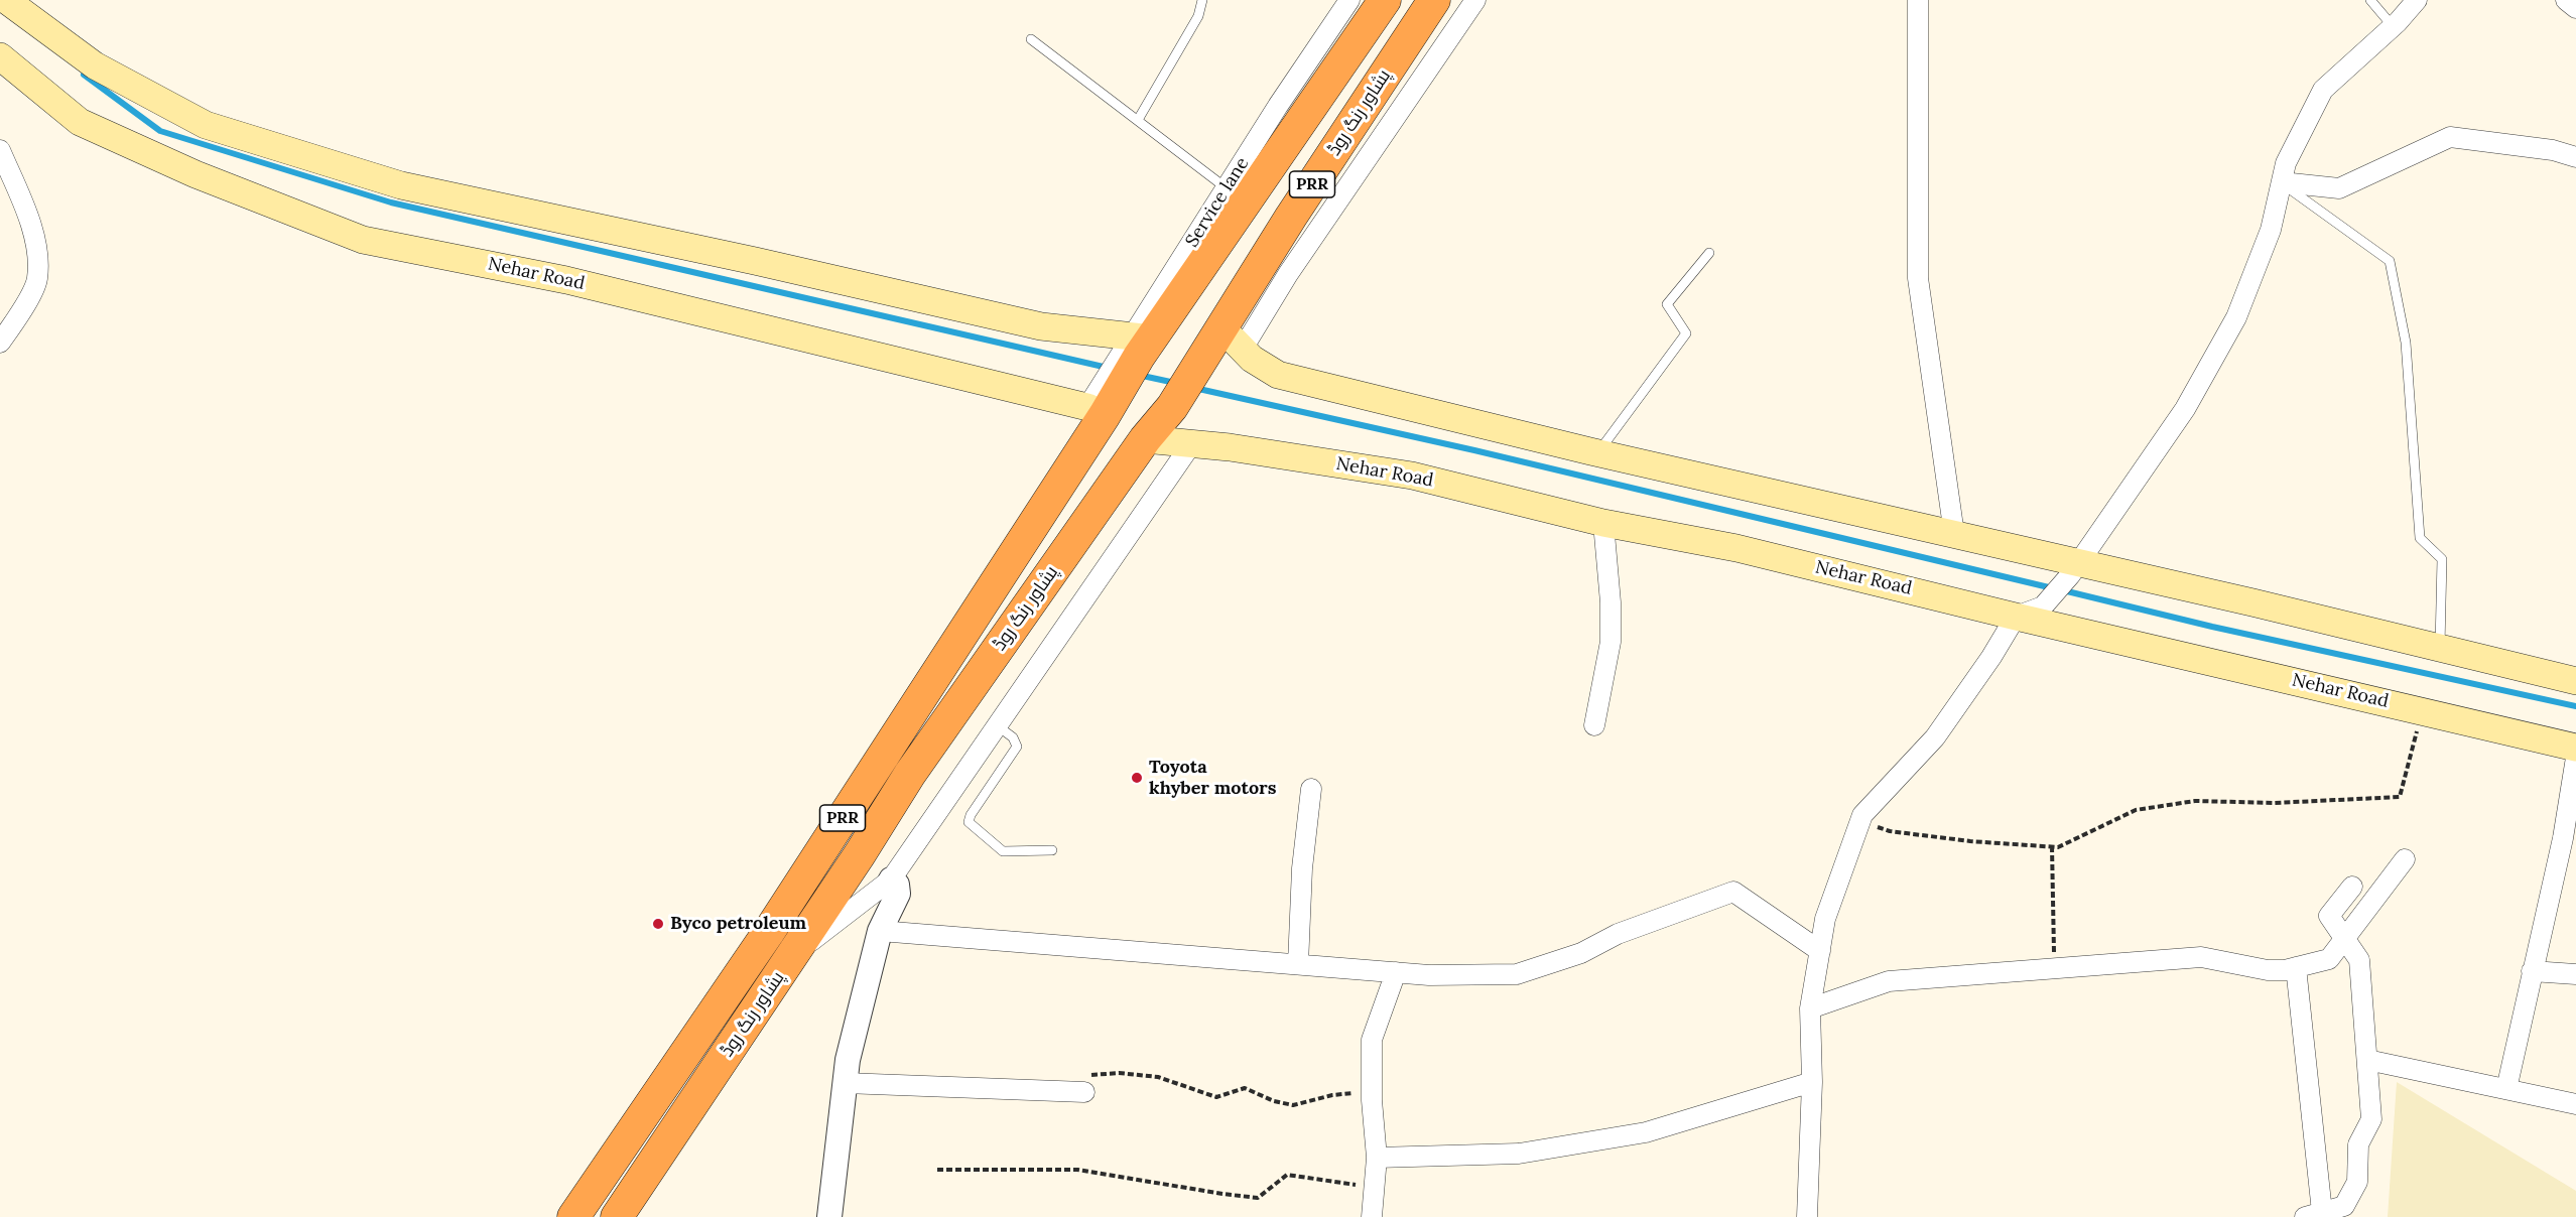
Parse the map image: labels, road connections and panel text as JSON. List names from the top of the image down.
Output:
{
  "streets": {
    "highway": ["پشاور رنگ روڈ", "PRR"],
    "main road": ["Nehar Road"],
    "street": ["Service lane"]
  },
  "crossings": [
    ["پشاور رنگ روڈ", "Service lane"],
    ["پشاور رنگ روڈ", "Nehar Road"]
  ],
  "places": ["Toyota khyber motors", "Byco petroleum"]
}
